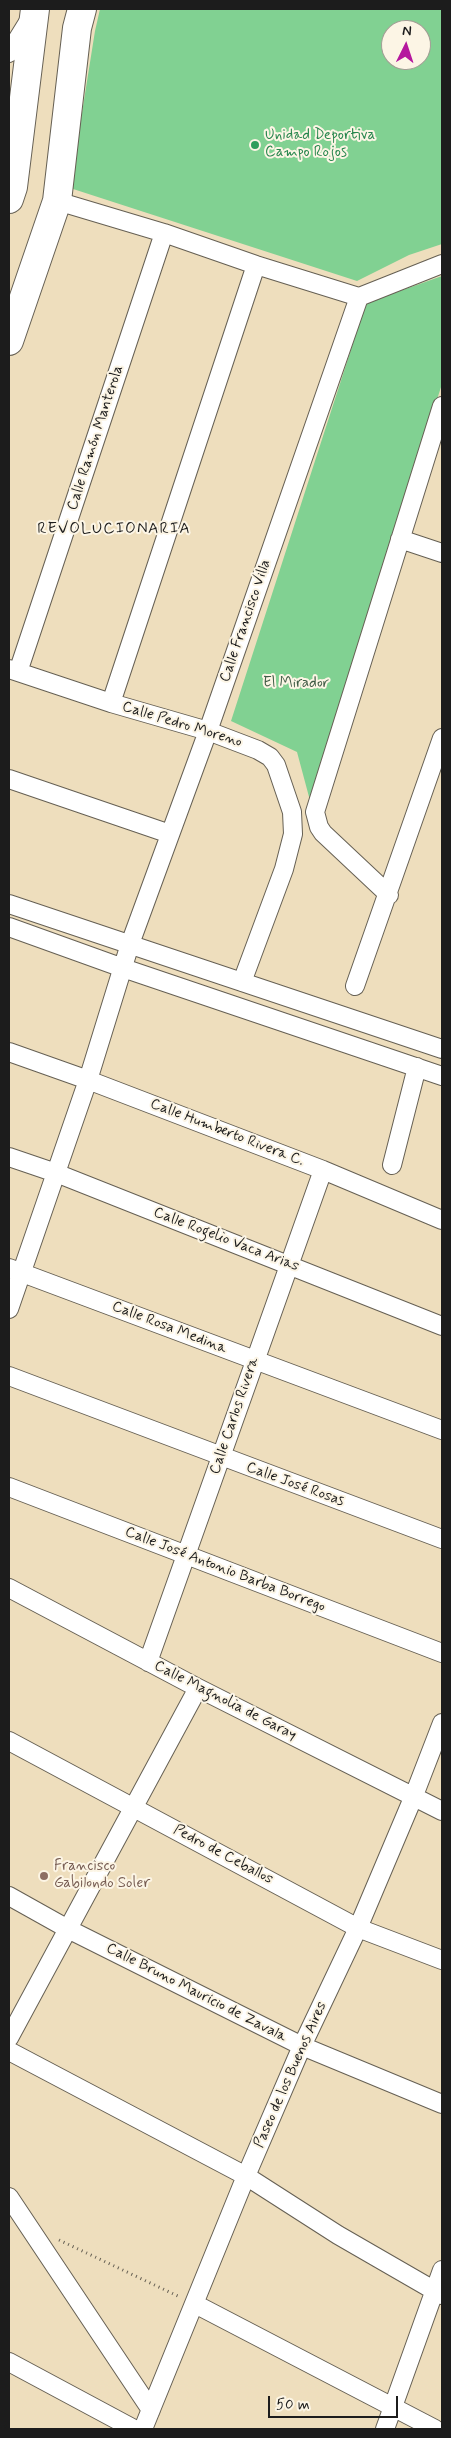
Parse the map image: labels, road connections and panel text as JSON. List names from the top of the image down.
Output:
{
  "streets": {
    "street": [
      "Calle Ramón Manterola",
      "Calle Francisco Villa",
      "Calle Pedro Moreno",
      "Calle Humberto Rivera C.",
      "Calle Rogelio Vaca Arias",
      "Calle Rosa Medina",
      "Calle Carlos Rivera",
      "Calle José Rosas",
      "Calle José Antonio Barba Borrego",
      "Calle Magnolia de Garay",
      "Pedro de Ceballos",
      "Calle Bruno Mauricio de Zavala",
      "Paseo de los Buenos Aires"
    ]
  },
  "crossings": [
    ["Calle Ramón Manterola", "Calle Pedro Moreno"],
    ["Calle Francisco Villa", "Calle Pedro Moreno"],
    ["Calle Francisco Villa", "Calle Humberto Rivera C."],
    ["Calle Francisco Villa", "Calle Rogelio Vaca Arias"],
    ["Calle Francisco Villa", "Calle Rosa Medina"],
    ["Calle Humberto Rivera C.", "Calle Carlos Rivera"],
    ["Calle Rogelio Vaca Arias", "Calle Carlos Rivera"],
    ["Calle Rosa Medina", "Calle Carlos Rivera"],
    ["Calle Carlos Rivera", "Calle José Rosas"],
    ["Calle Carlos Rivera", "Calle José Antonio Barba Borrego"],
    ["Calle Carlos Rivera", "Calle Magnolia de Garay"],
    ["Calle Magnolia de Garay", "Paseo de los Buenos Aires"],
    ["Pedro de Ceballos", "Paseo de los Buenos Aires"],
    ["Calle Bruno Mauricio de Zavala", "Paseo de los Buenos Aires"]
  ],
  "districts": ["REVOLUCIONARIA"],
  "parks": ["El Mirador"],
  "places": ["Unidad Deportiva Campo Rojos", "Francisco Gabilondo Soler"],
  "scale_bar": "50 m",
  "north": "top"
}
